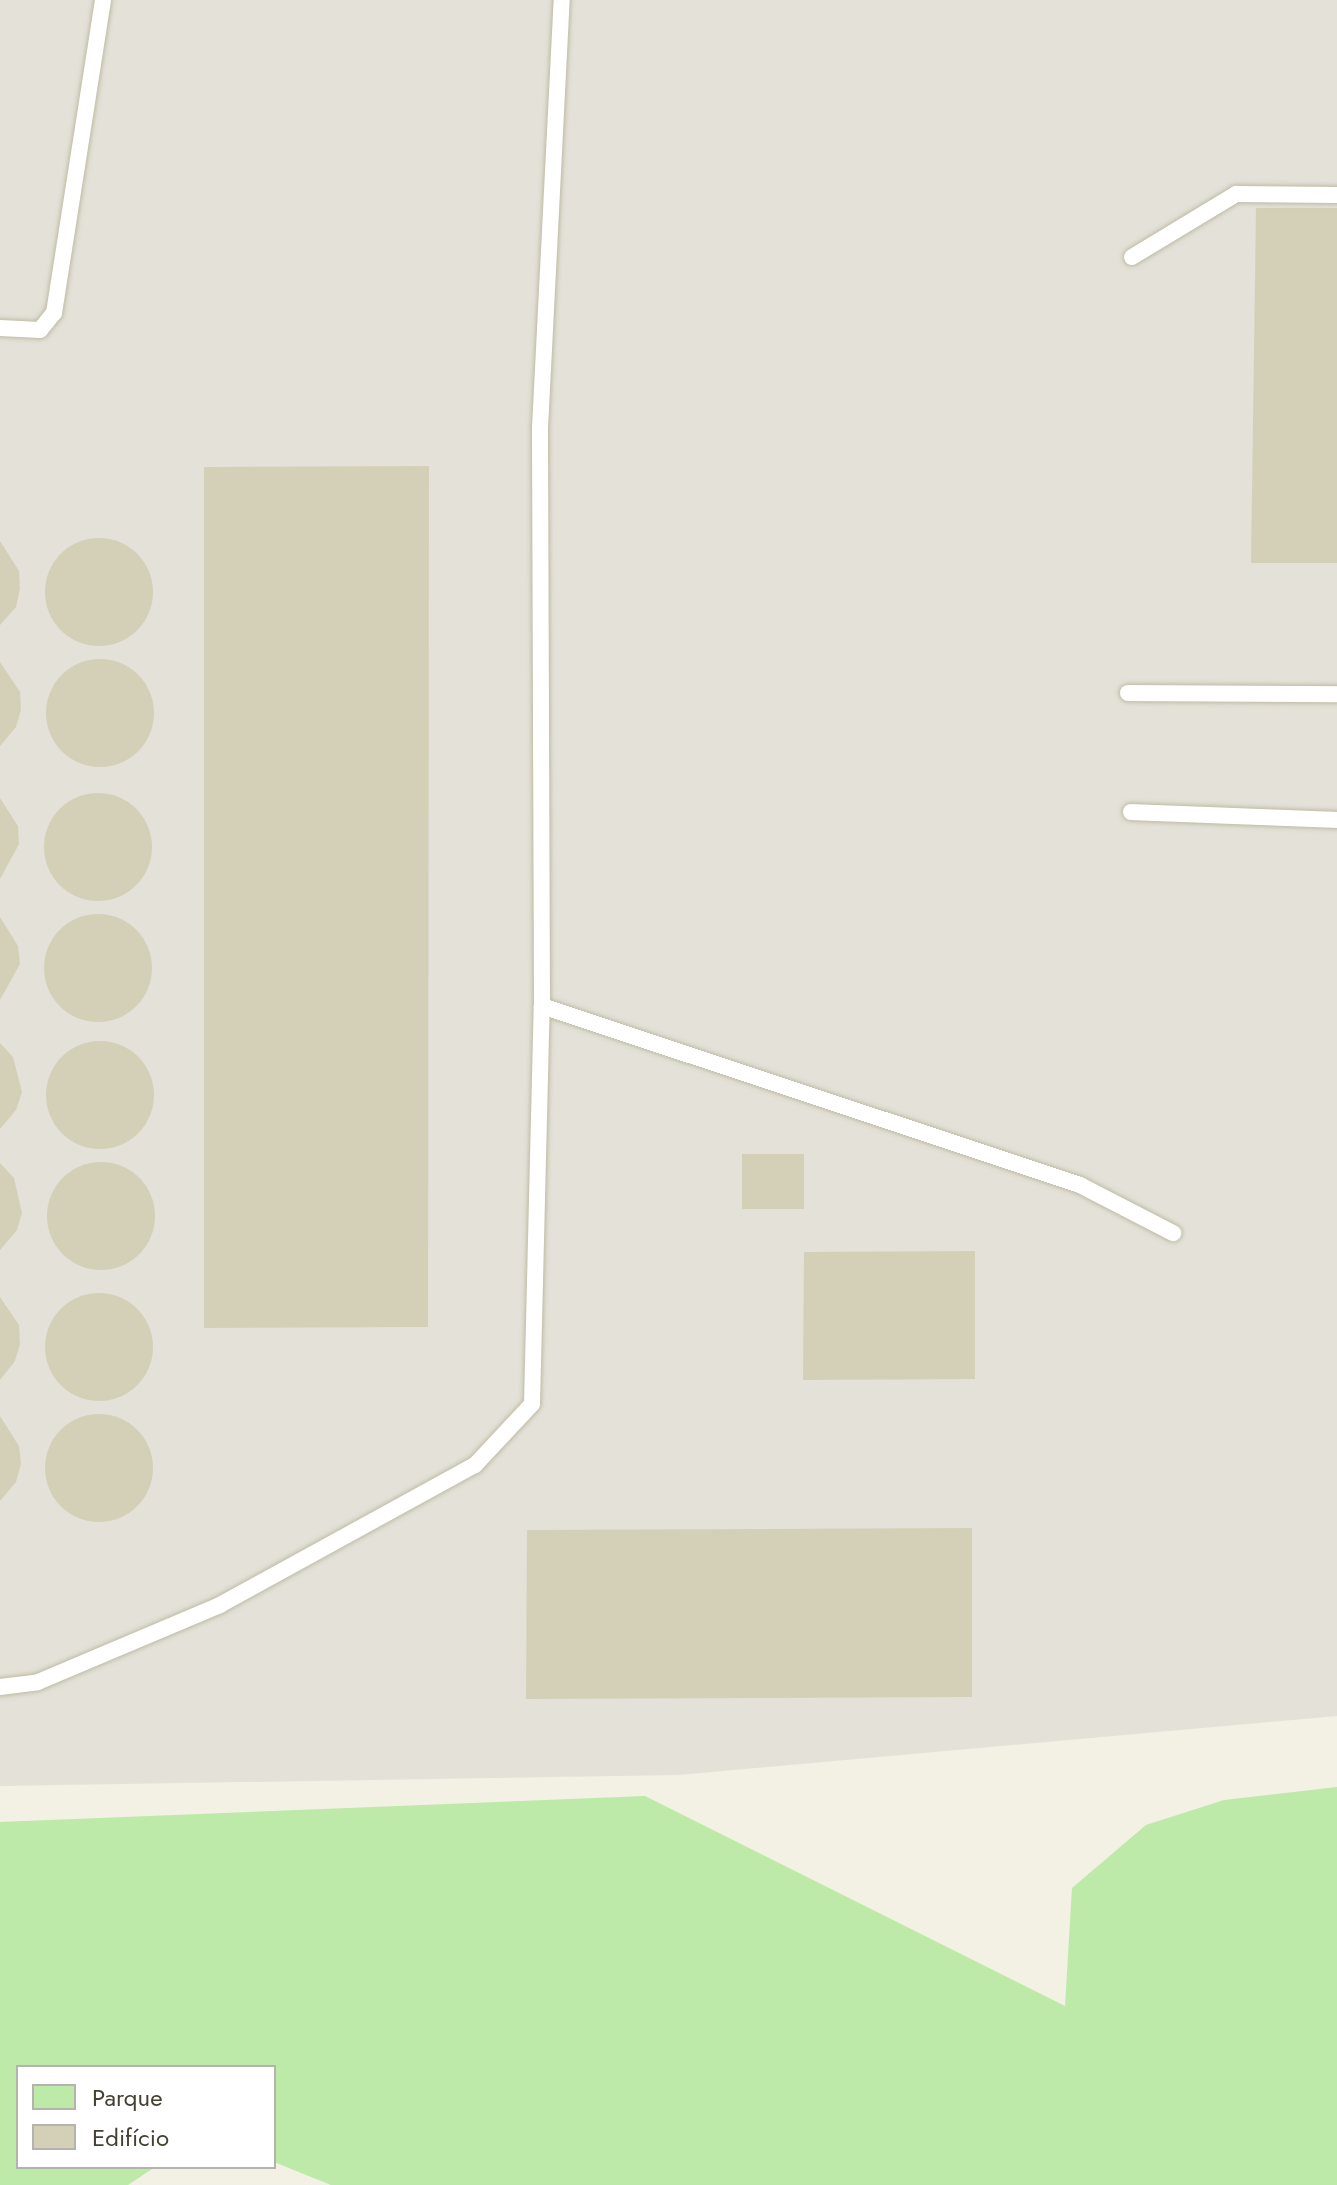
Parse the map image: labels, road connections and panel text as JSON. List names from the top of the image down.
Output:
{
  "legend": ["Parque", "Edifício"]
}
